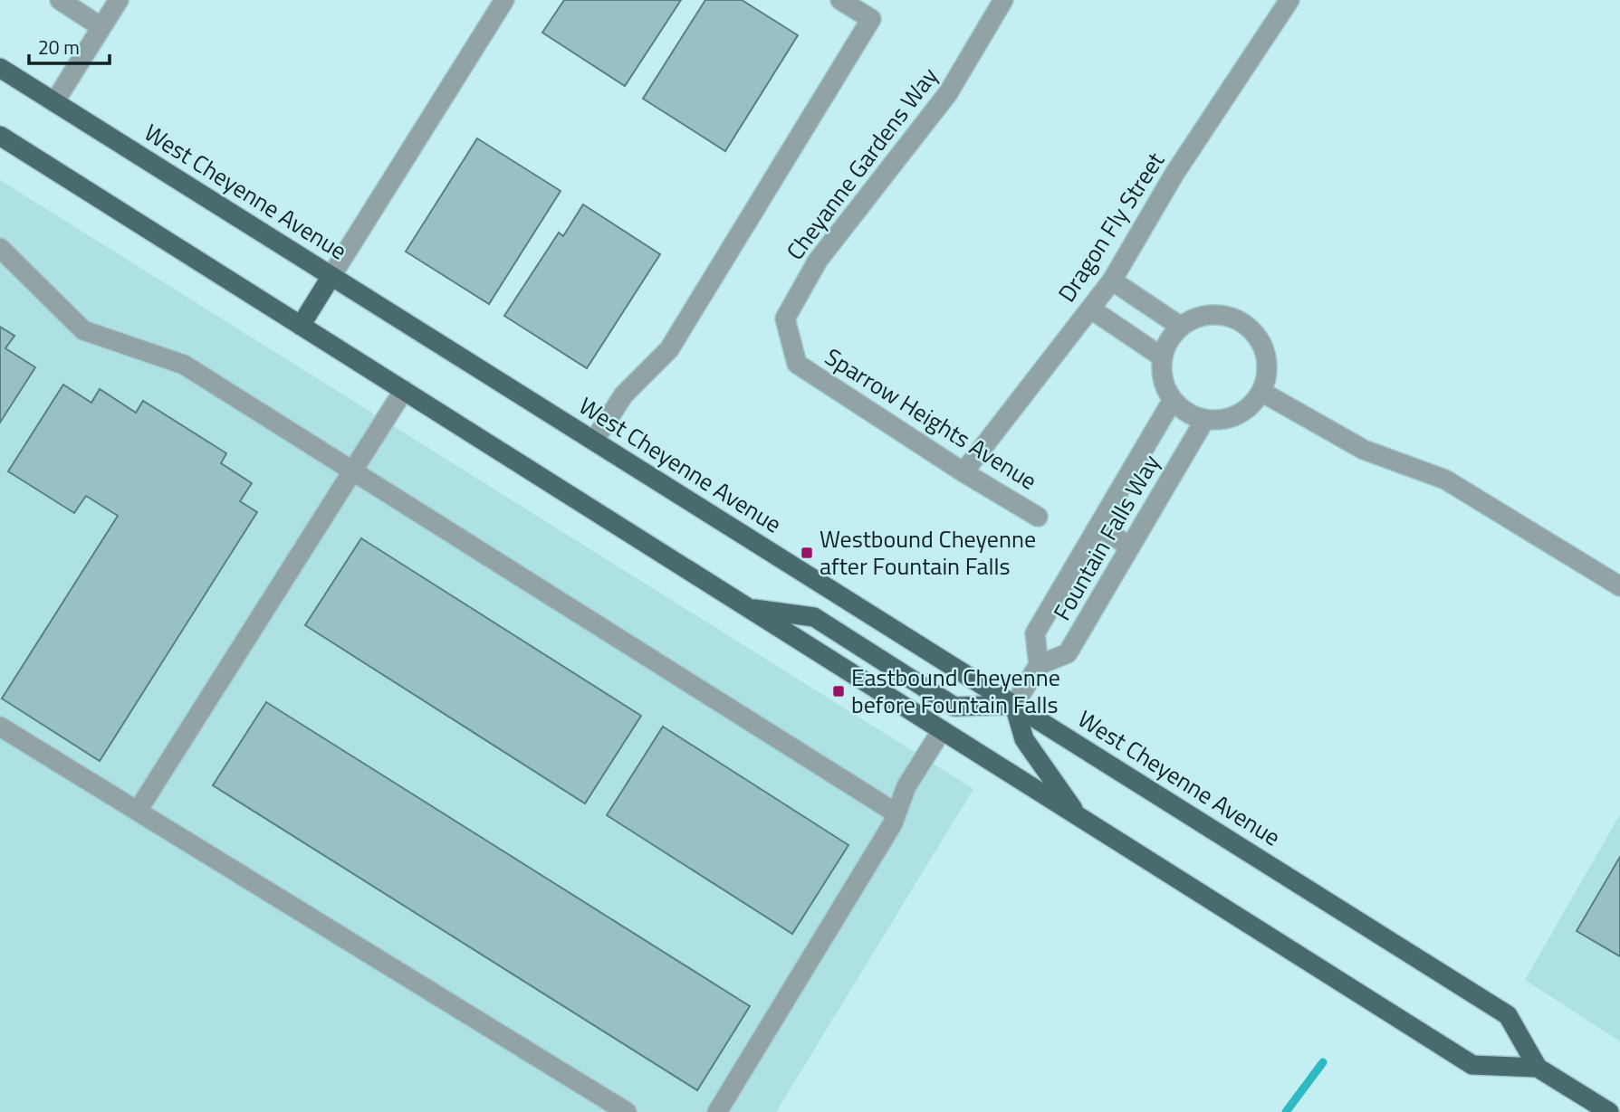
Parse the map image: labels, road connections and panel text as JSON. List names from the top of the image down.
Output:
{
  "streets": {
    "main road": ["West Cheyenne Avenue"],
    "street": [
      "Cheyanne Gardens Way",
      "Dragon Fly Street",
      "Sparrow Heights Avenue",
      "Fountain Falls Way"
    ]
  },
  "crossings": [
    ["Cheyanne Gardens Way", "Sparrow Heights Avenue"],
    ["Dragon Fly Street", "Sparrow Heights Avenue"]
  ],
  "places": {
    "transit": ["Westbound Cheyenne after Fountain Falls", "Eastbound Cheyenne before Fountain Falls"]
  },
  "scale_bar": "20 m"
}
